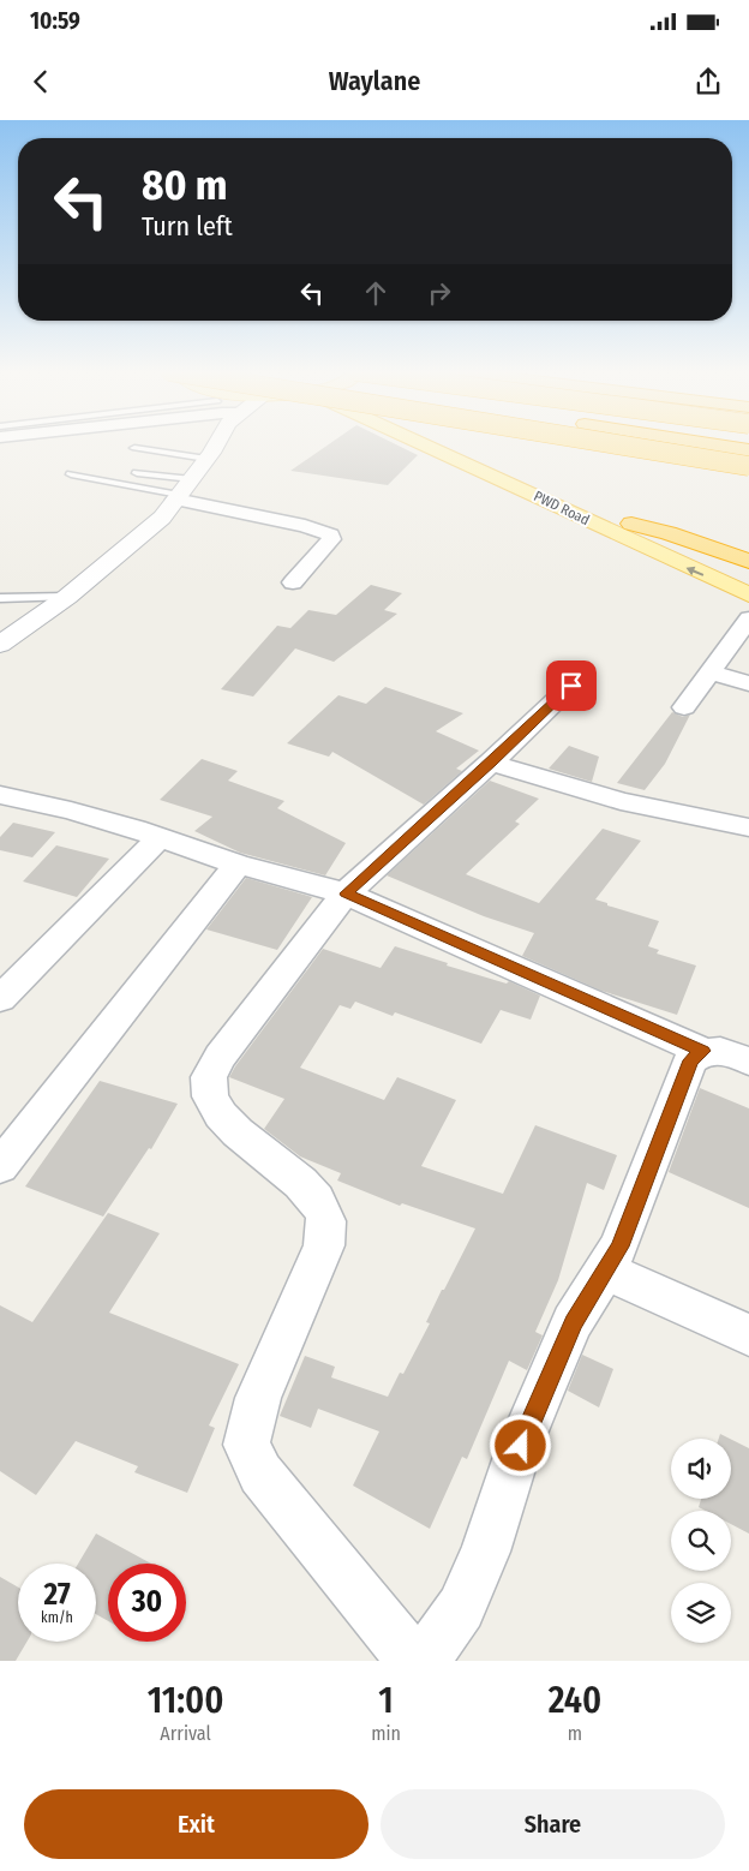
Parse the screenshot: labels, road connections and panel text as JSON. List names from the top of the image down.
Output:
{
  "streets": {
    "main road": ["PWD Road"]
  },
  "page": {
    "status": "10:59",
    "header": "Waylane",
    "turn": ["80 m", "Turn left"],
    "speed": "27 km/h",
    "limit": "30",
    "eta": [
      "11:00",
      "Arrival",
      "1",
      "min",
      "240",
      "m"
    ],
    "buttons": ["Exit", "Share"]
  }
}
